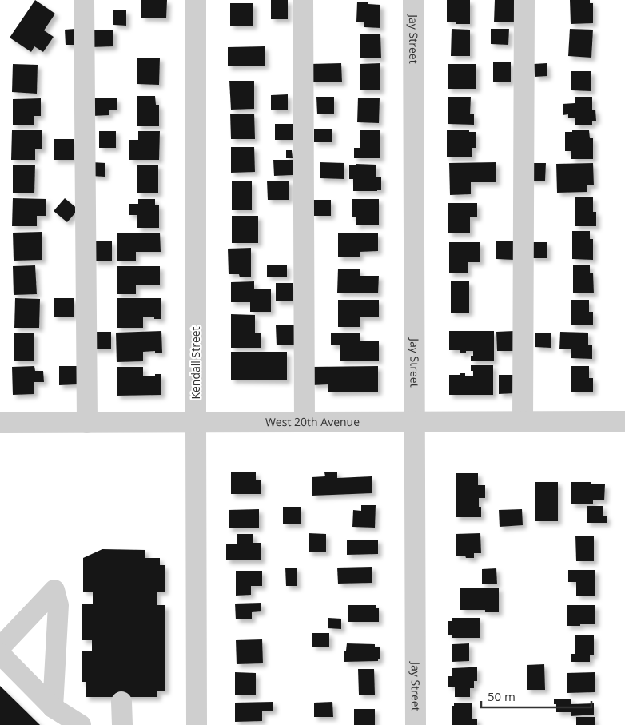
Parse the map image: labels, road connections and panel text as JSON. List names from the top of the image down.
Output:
{
  "streets": {
    "street": ["Jay Street", "Kendall Street", "West 20th Avenue"]
  },
  "crossings": [
    ["Jay Street", "West 20th Avenue"],
    ["Kendall Street", "West 20th Avenue"]
  ],
  "scale_bar": "50 m"
}
